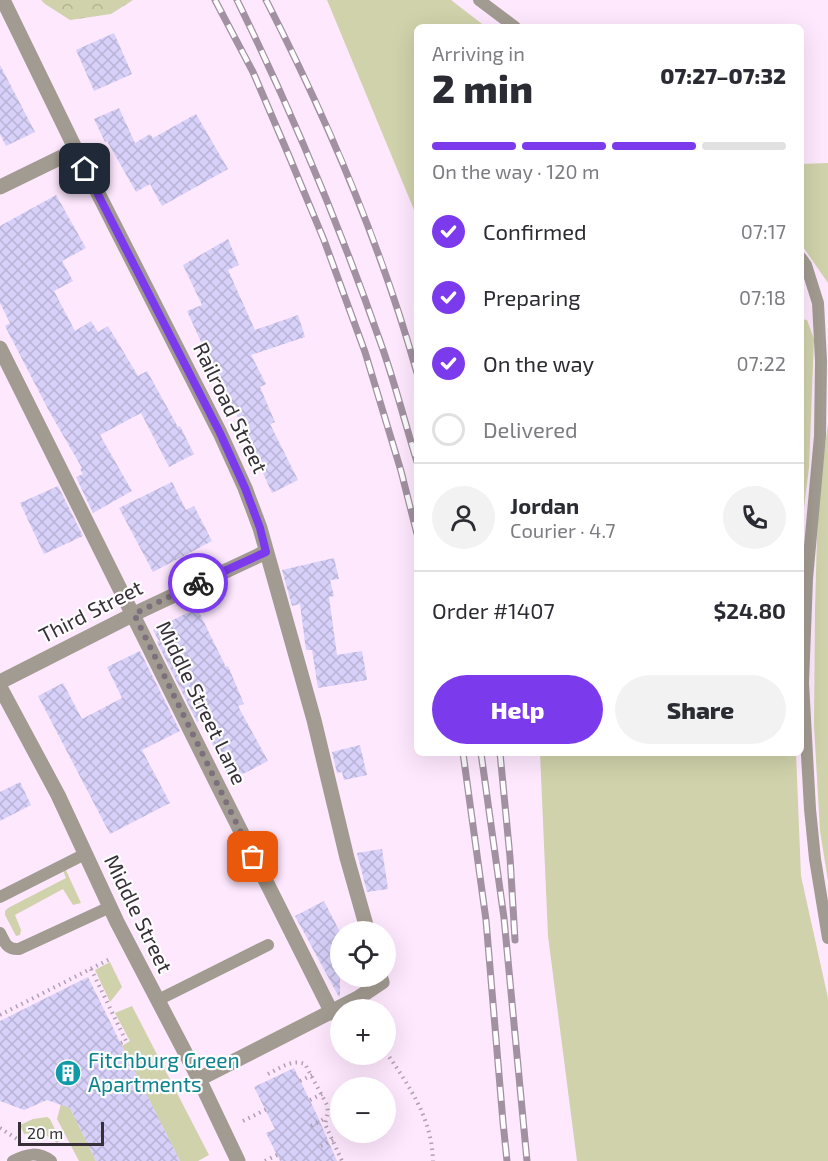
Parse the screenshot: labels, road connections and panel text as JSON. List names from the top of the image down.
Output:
{
  "streets": {
    "street": [
      "Railroad Street",
      "Third Street",
      "Middle Street Lane",
      "Middle Street"
    ]
  },
  "crossings": [
    ["Railroad Street", "Third Street"],
    ["Third Street", "Middle Street Lane"]
  ],
  "places": {
    "building": ["Fitchburg Green Apartments"]
  },
  "scale_bar": "20 m",
  "page": {
    "heading": ["2 min", "Arriving in", "07:27–07:32"],
    "panel": [
      "Jordan",
      "Courier · 4.7",
      "Order #1407",
      "$24.80"
    ],
    "bar": "On the way · 120 m",
    "list": [
      ["Confirmed", "07:17"],
      ["Preparing", "07:18"],
      ["On the way", "07:22"],
      "Delivered"
    ],
    "buttons": ["Help", "Share"],
    "map_buttons": ["+", "−"],
    "scale": "20 m"
  }
}
